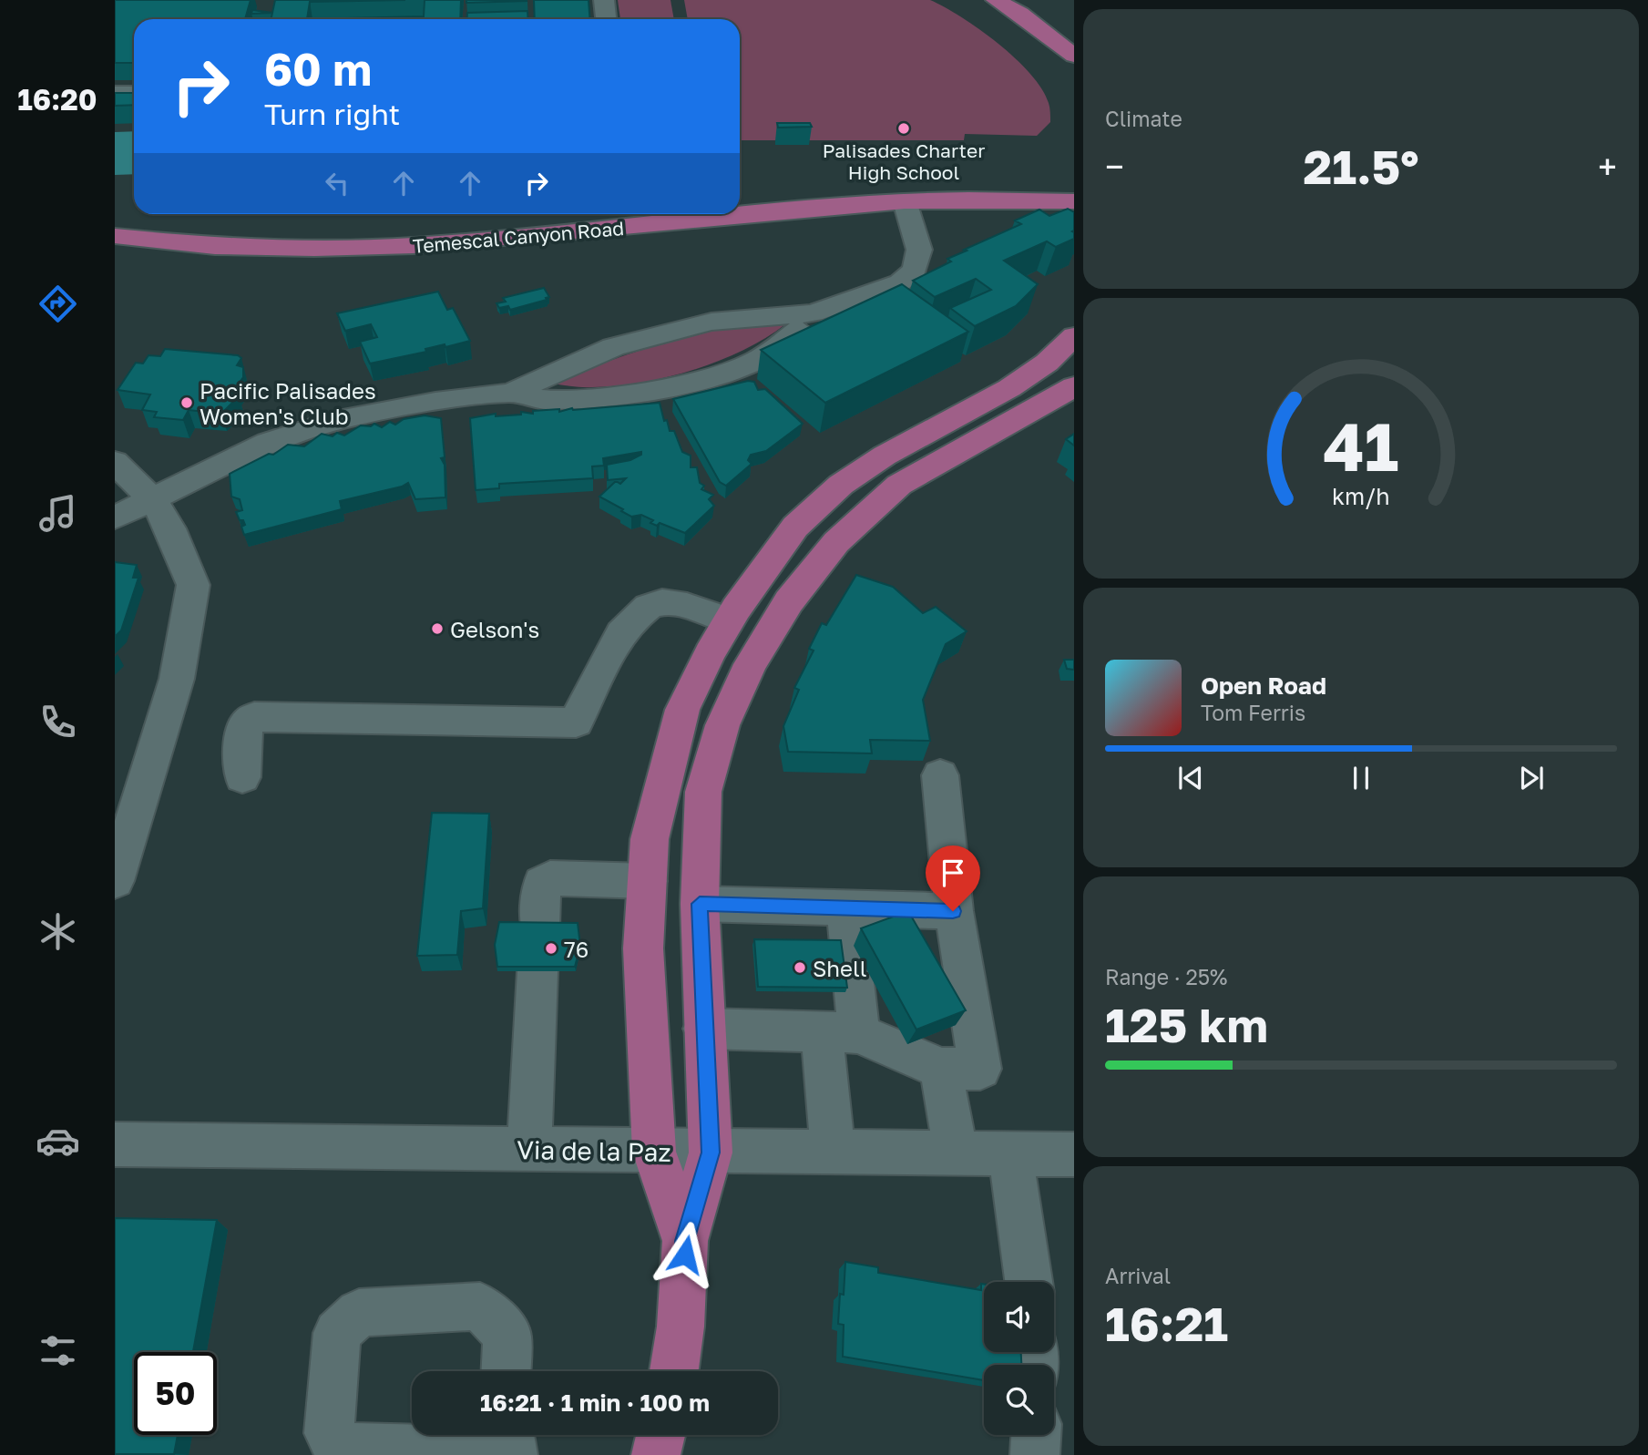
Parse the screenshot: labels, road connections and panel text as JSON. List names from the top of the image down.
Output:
{
  "streets": {
    "main road": ["Temescal Canyon Road"],
    "street": ["Via de la Paz"]
  },
  "places": [
    "Palisades Charter High School",
    "Pacific Palisades Women's Club",
    "Gelson's",
    "76",
    "Shell"
  ],
  "page": {
    "tabs": "16:20",
    "tile": [
      "Climate",
      ["Range · 25%", "125 km"],
      ["Arrival", "16:21"]
    ],
    "turn": ["60 m", "Turn right"],
    "heat": ["−", "21.5°", "+"],
    "song": ["Open Road", "Tom Ferris"],
    "limit": "50",
    "trip": "16:21 · 1 min · 100 m",
    "gauge": ["41", "km/h"]
  }
}
